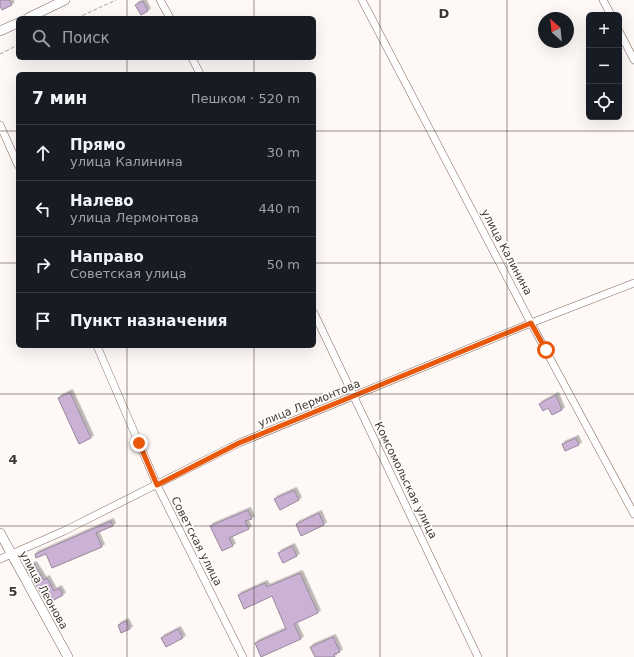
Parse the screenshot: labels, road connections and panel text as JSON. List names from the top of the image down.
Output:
{
  "streets": {
    "main road": ["улица Леонова"],
    "street": [
      "улица Калинина",
      "улица Лермонтова",
      "Комсомольская улица",
      "Советская улица"
    ]
  },
  "crossings": [
    ["улица Калинина", "улица Лермонтова"],
    ["улица Лермонтова", "Комсомольская улица"],
    ["улица Лермонтова", "Советская улица"],
    ["улица Лермонтова", "улица Леонова"]
  ],
  "north": "top left",
  "page": {
    "map_buttons": ["+", "−"],
    "search": "Поиск",
    "heading": ["7 мин", "Пешком · 520 m"],
    "list": [
      ["Прямо", "улица Калинина", "30 m"],
      ["Налево", "улица Лермонтова", "440 m"],
      ["Направо", "Советская улица", "50 m"],
      "Пункт назначения"
    ]
  },
  "grid": {
    "columns": ["D"],
    "rows": ["4", "5"]
  }
}
